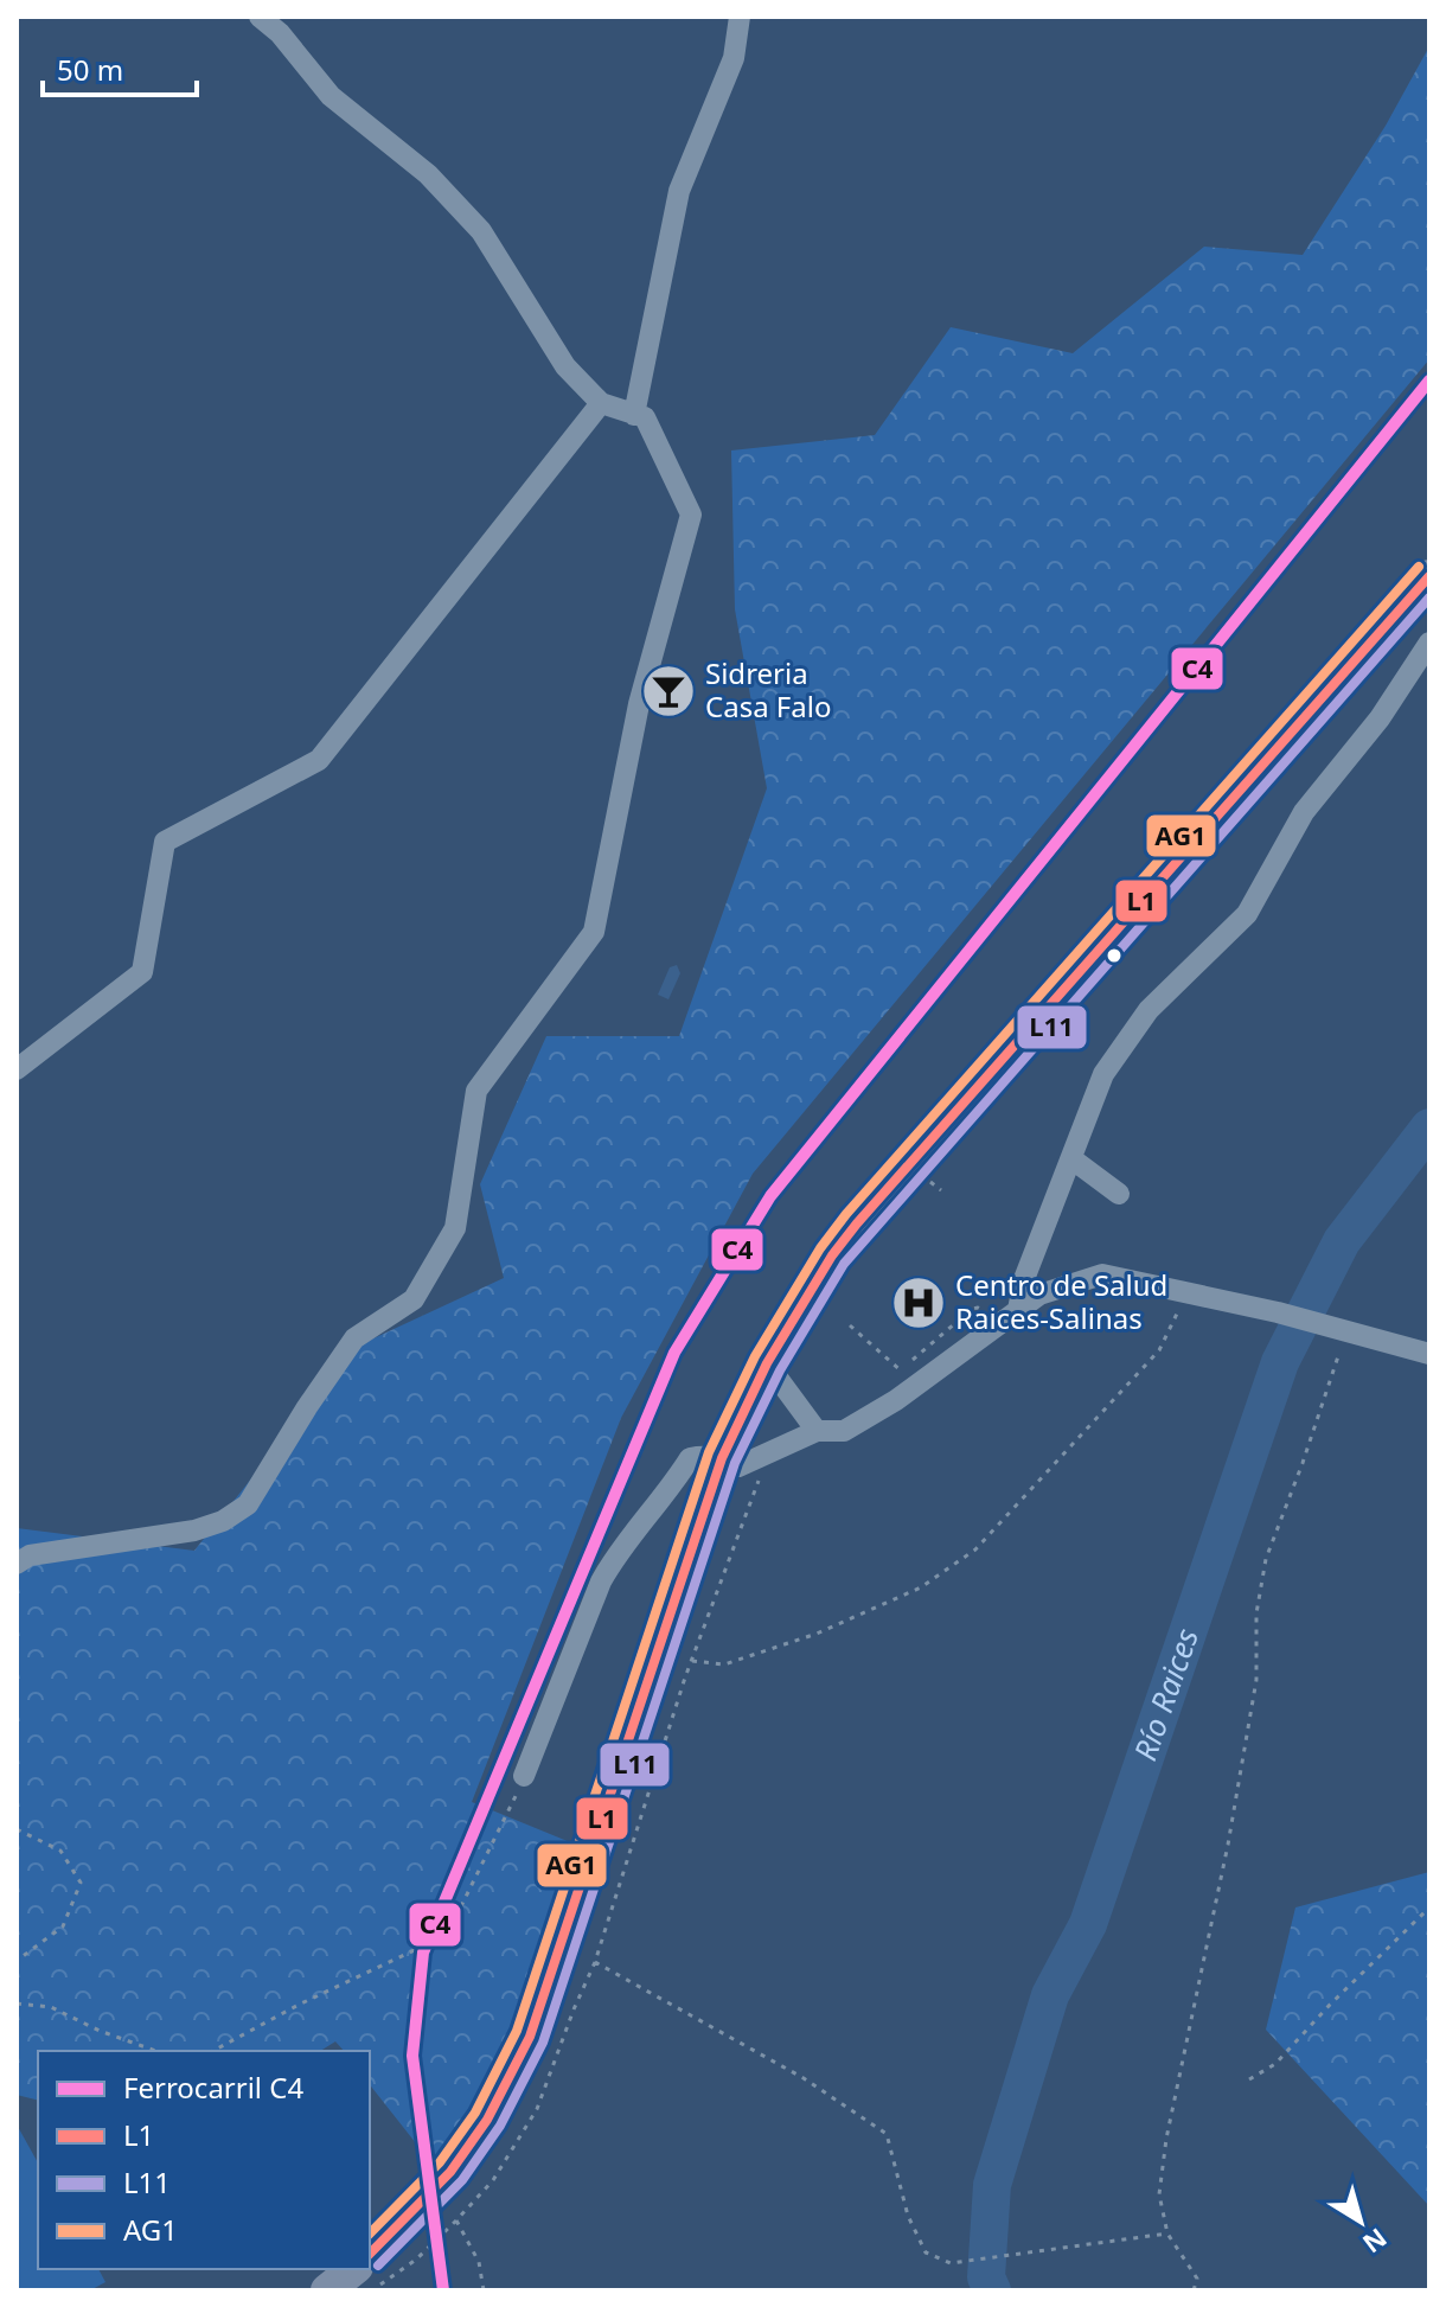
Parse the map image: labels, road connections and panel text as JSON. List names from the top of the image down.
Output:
{
  "water": ["Río Raices"],
  "places": {
    "bar": ["Sidreria Casa Falo"],
    "hospital": ["Centro de Salud Raices-Salinas"]
  },
  "lines": [
    "rail line C4",
    "transit line AG1",
    "transit line L1",
    "transit line L11"
  ],
  "legend": [
    "Ferrocarril C4",
    "L1",
    "L11",
    "AG1"
  ],
  "scale_bar": "50 m",
  "north": "bottom right"
}
